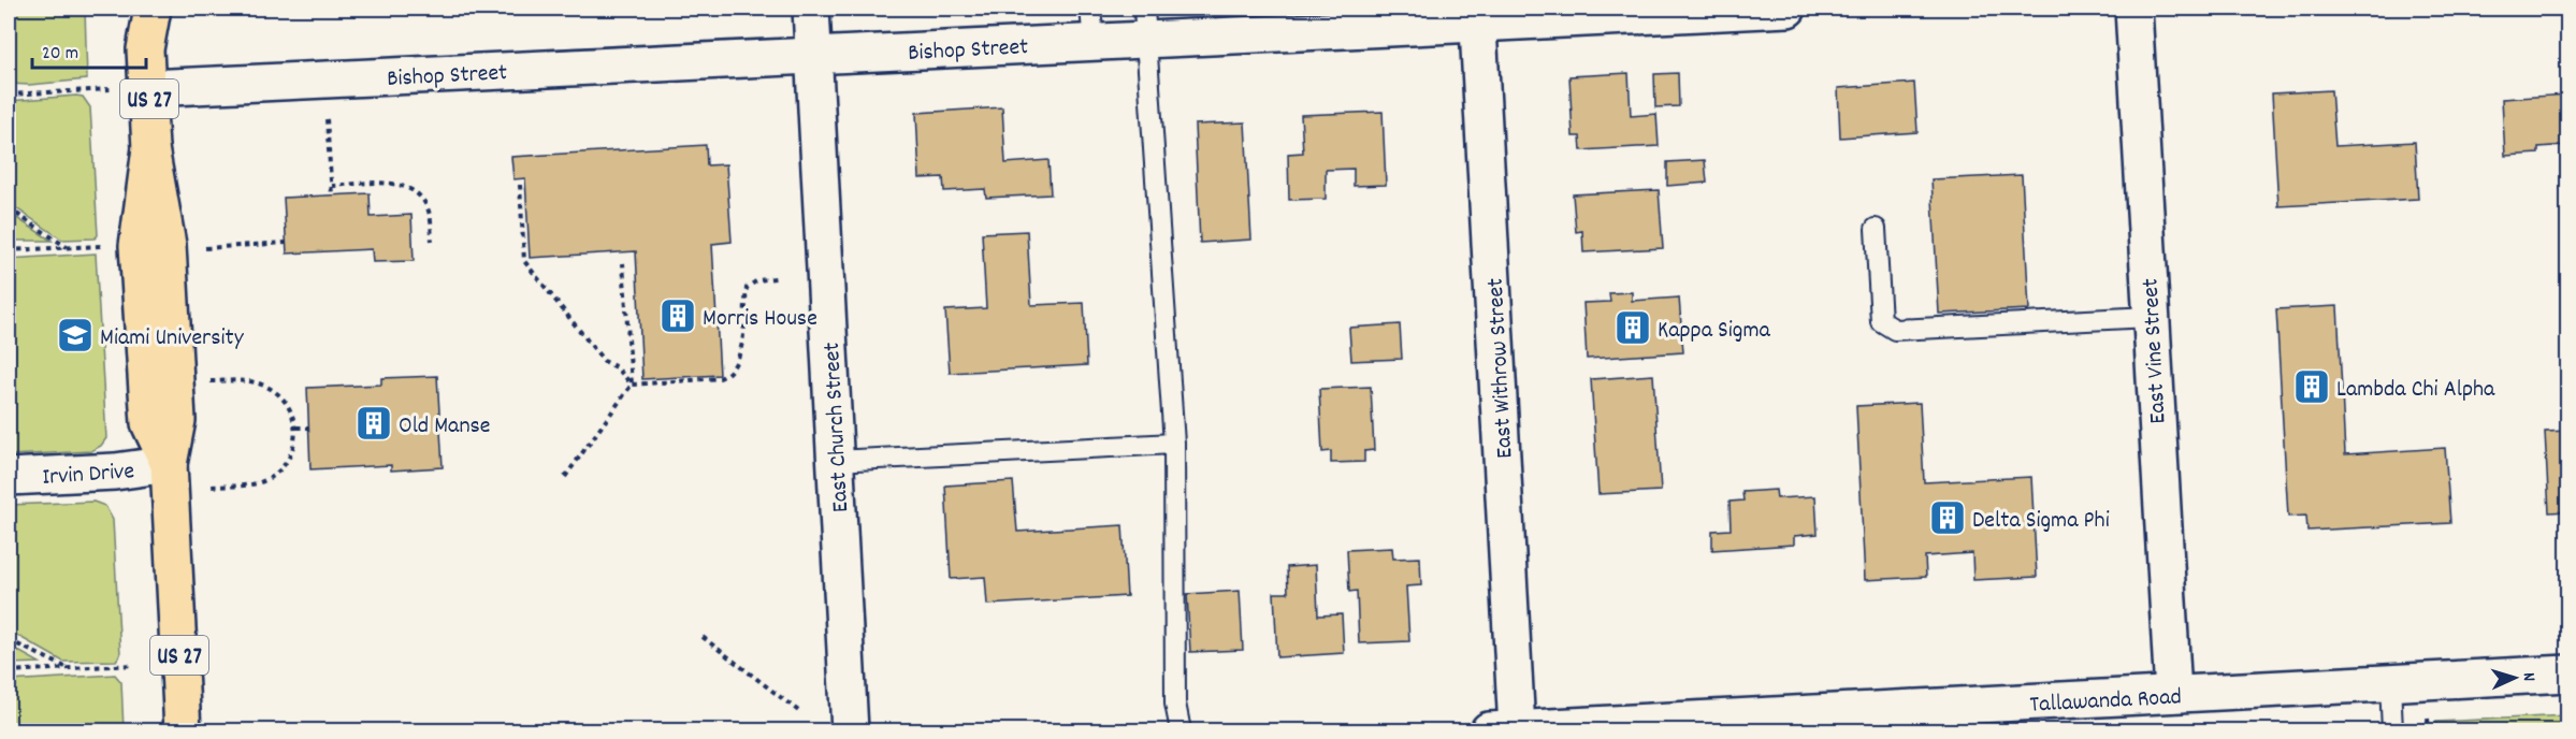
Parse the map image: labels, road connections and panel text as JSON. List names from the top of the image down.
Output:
{
  "streets": {
    "highway": ["US 27"],
    "street": [
      "Bishop Street",
      "East Vine Street",
      "East Withrow Street",
      "East Church Street",
      "Irvin Drive",
      "Tallawanda Road"
    ]
  },
  "crossings": [
    ["Bishop Street", "US 27"],
    ["Bishop Street", "East Withrow Street"],
    ["Bishop Street", "East Church Street"],
    ["US 27", "Irvin Drive"],
    ["East Vine Street", "Tallawanda Road"],
    ["East Withrow Street", "Tallawanda Road"]
  ],
  "places": {
    "building": [
      "Morris House",
      "Kappa Sigma",
      "Lambda Chi Alpha",
      "Old Manse",
      "Delta Sigma Phi"
    ],
    "school or university": ["Miami University"]
  },
  "scale_bar": "20 m",
  "north": "right"
}
